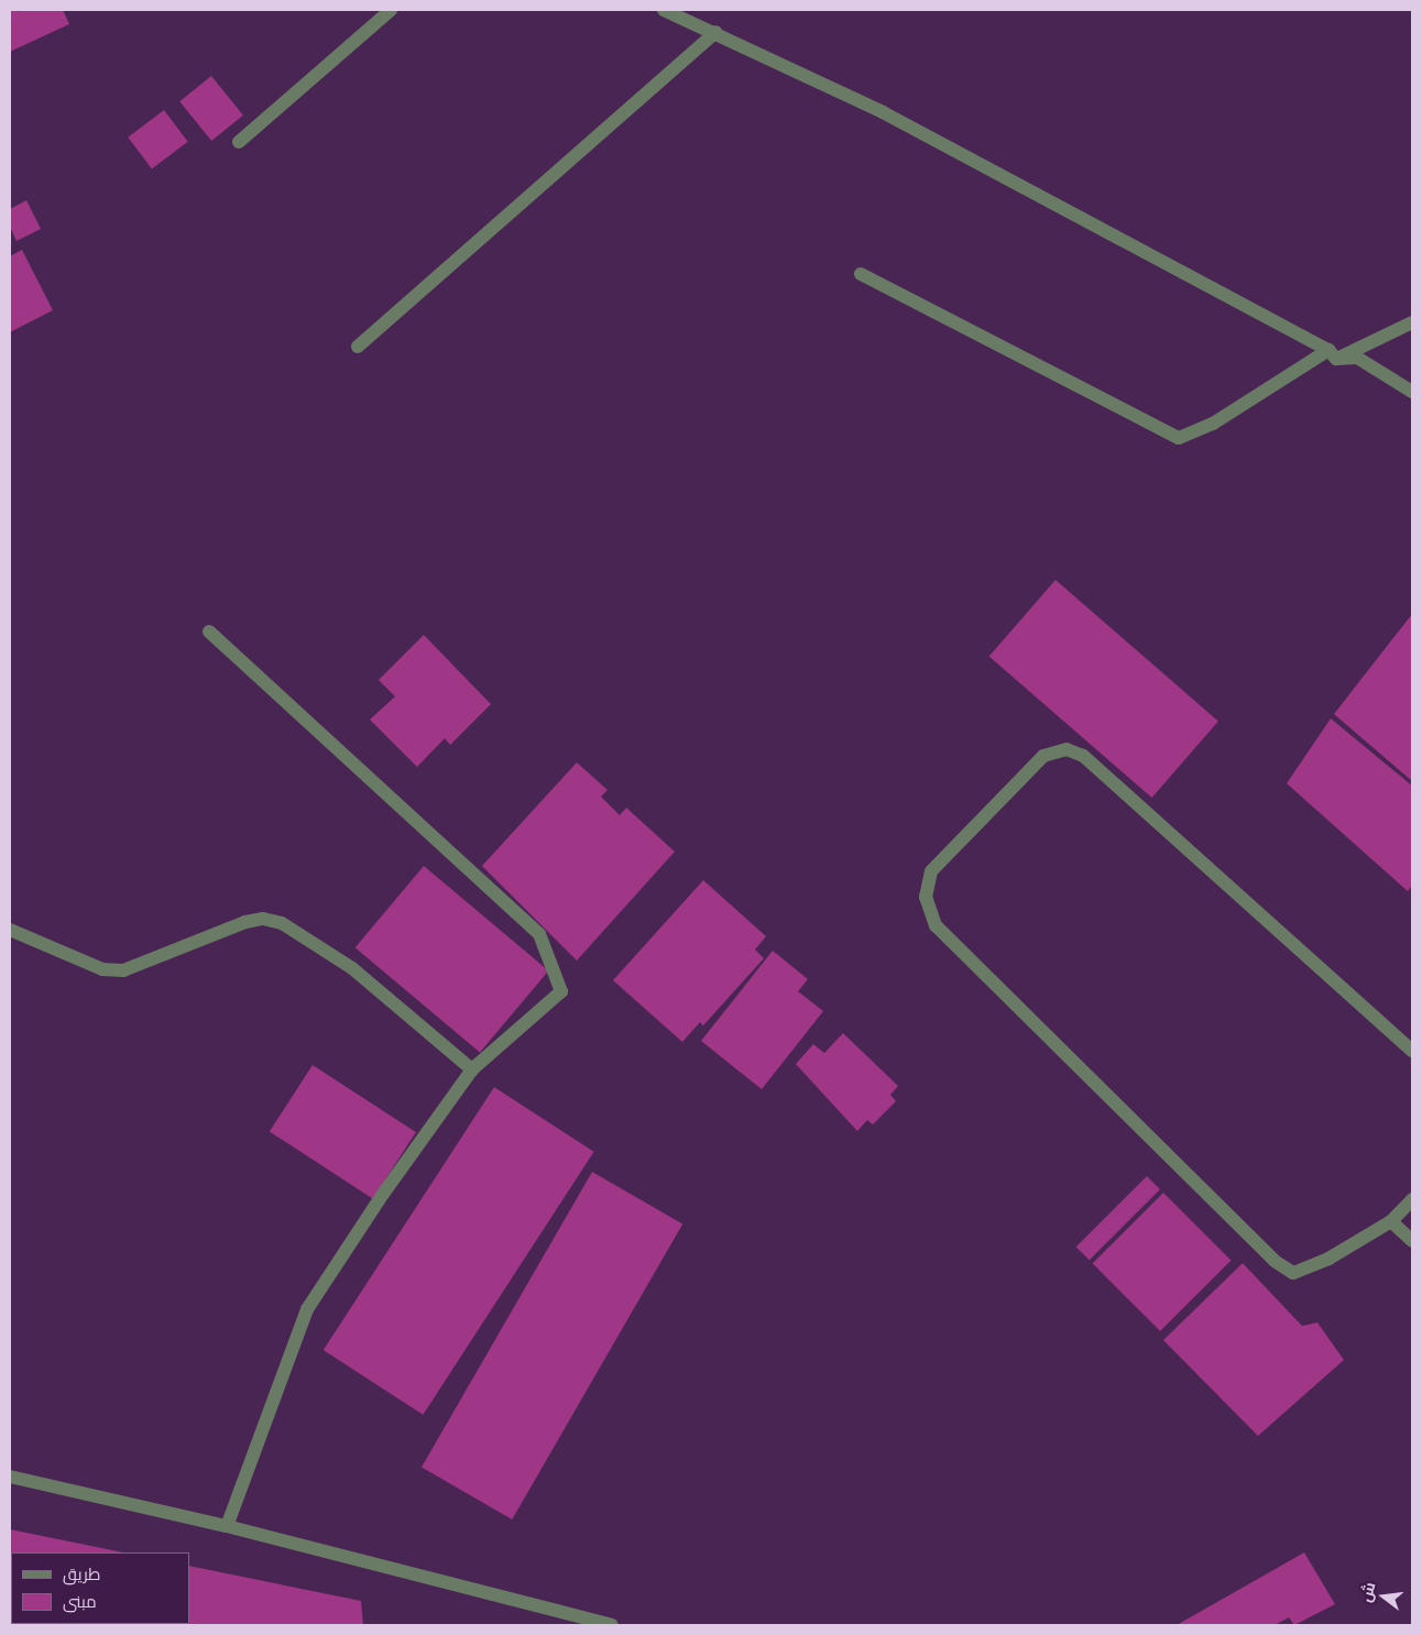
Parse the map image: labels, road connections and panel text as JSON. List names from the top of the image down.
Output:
{
  "legend": ["طريق", "مبنى"],
  "north": "left"
}
